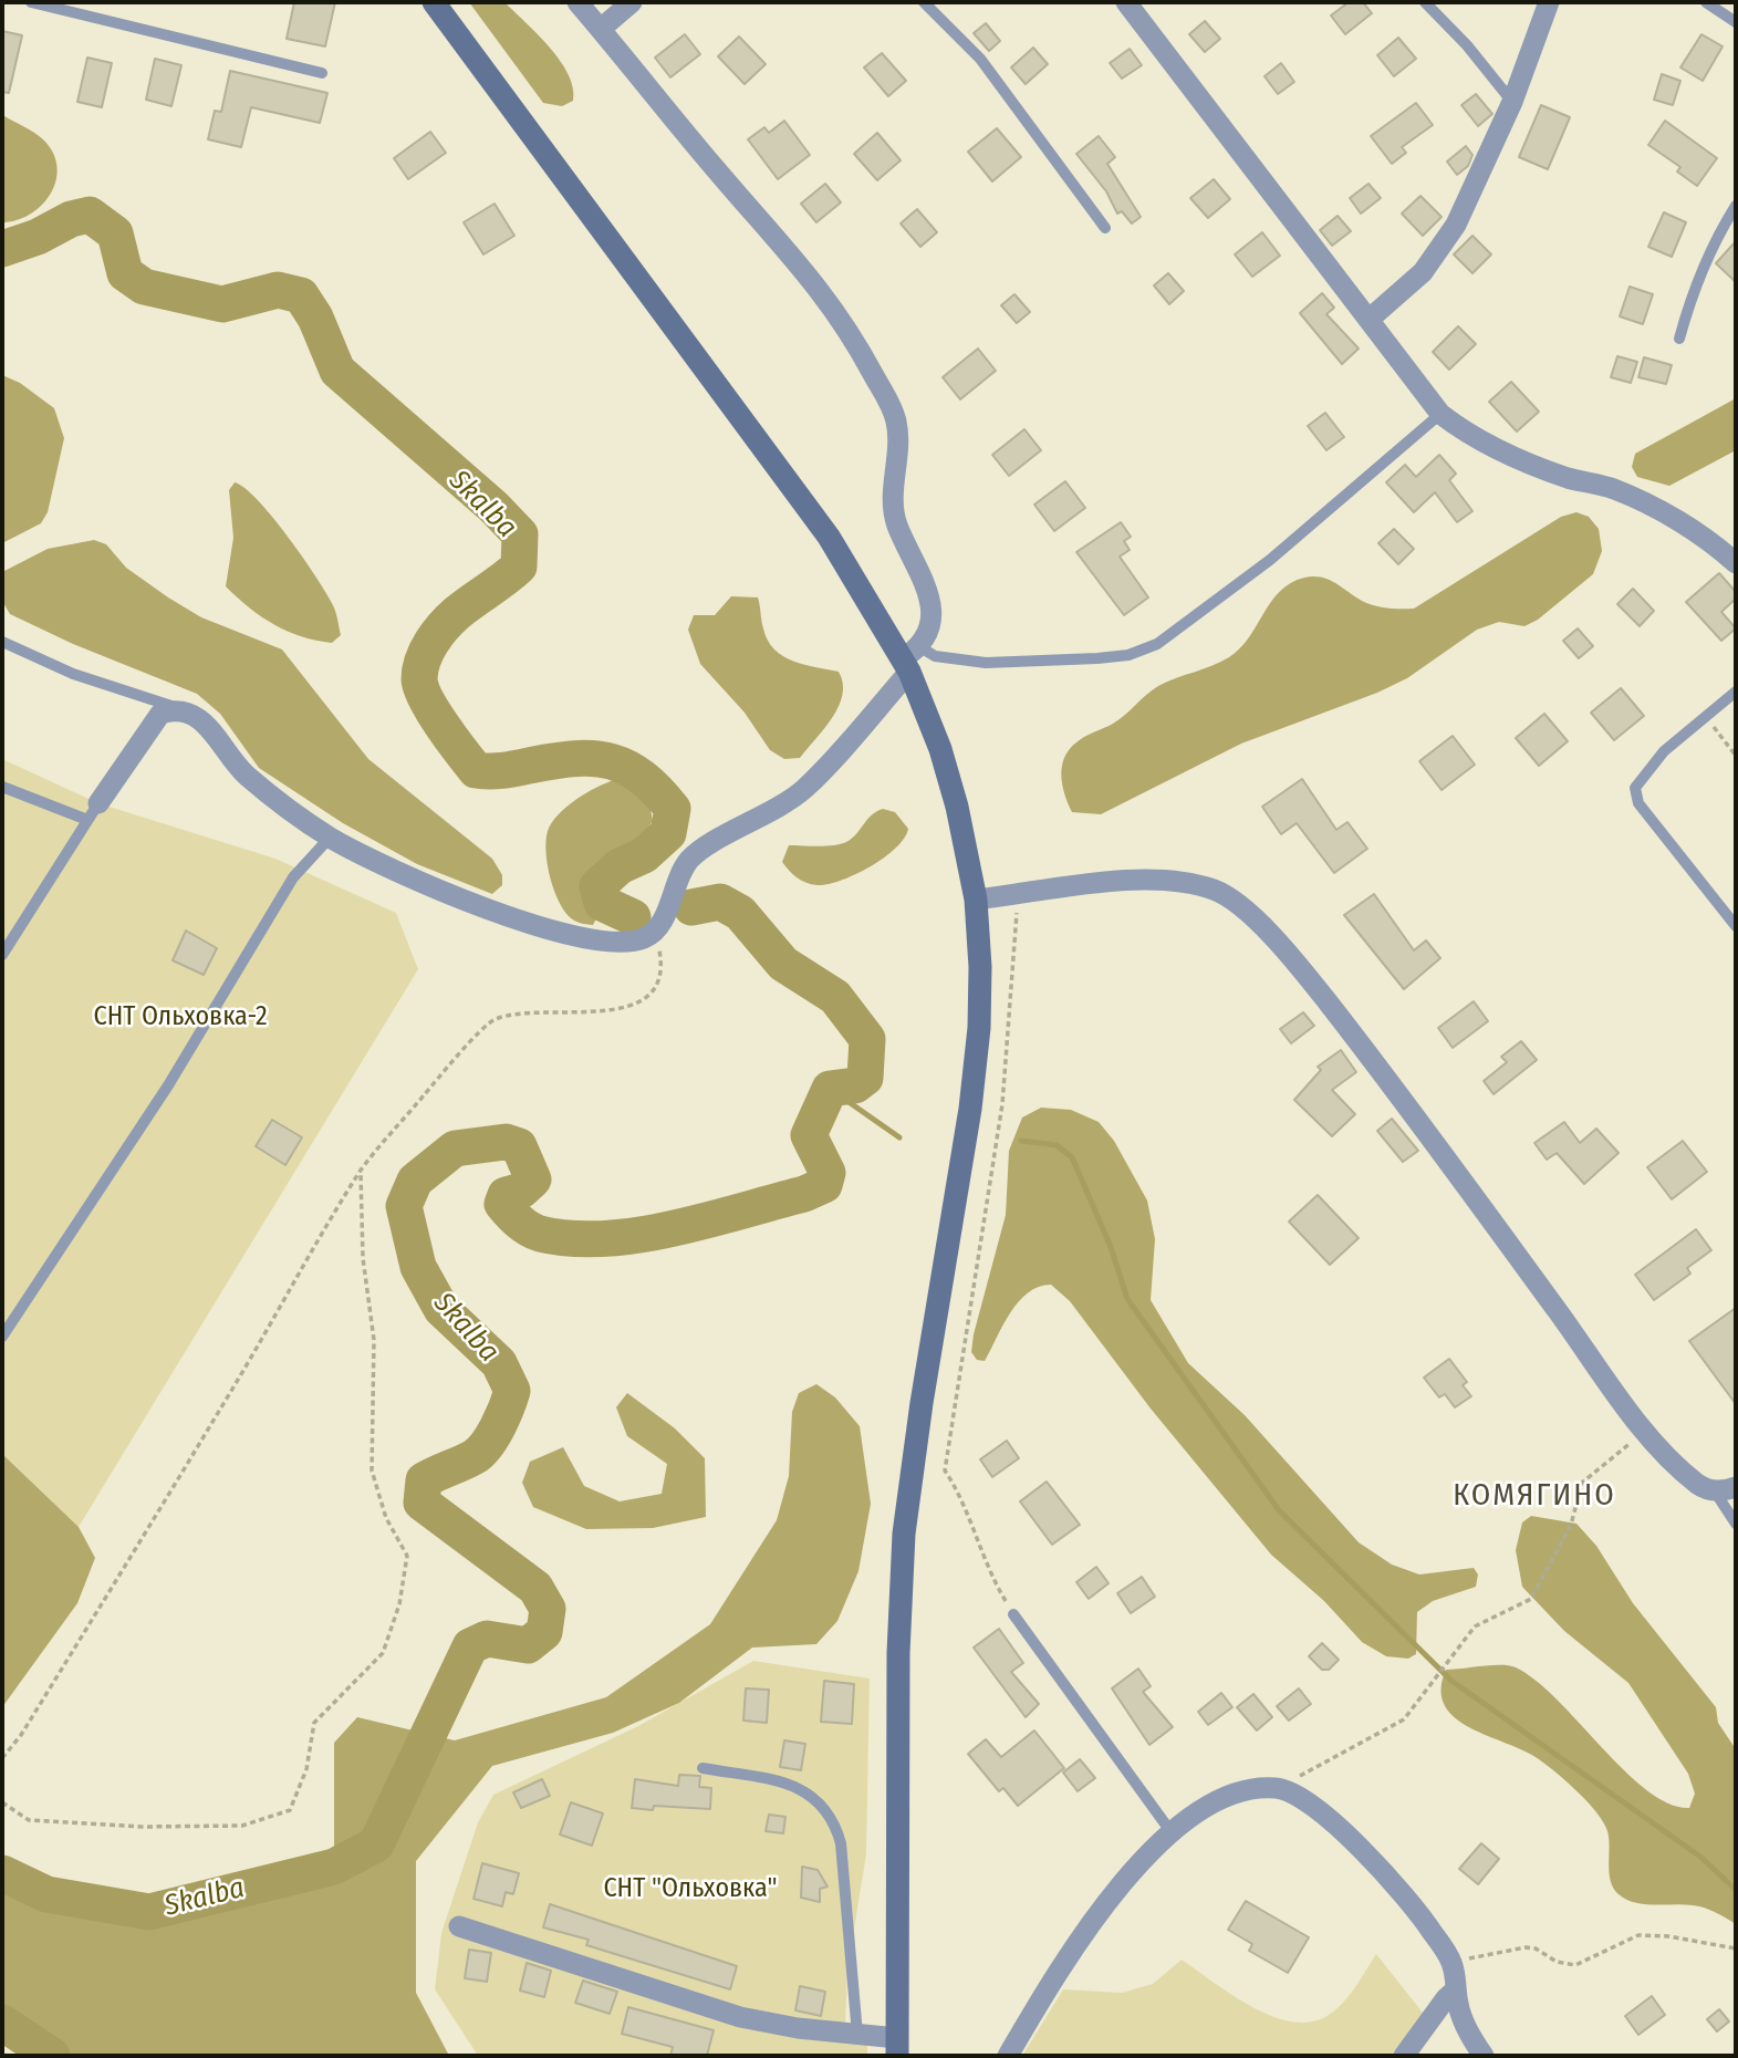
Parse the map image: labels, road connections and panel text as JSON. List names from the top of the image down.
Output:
{
  "districts": ["КОМЯГИНО"],
  "water": ["Skalba"],
  "parks": ["СНТ Ольховка-2", "СНТ \"Ольховка\""]
}
